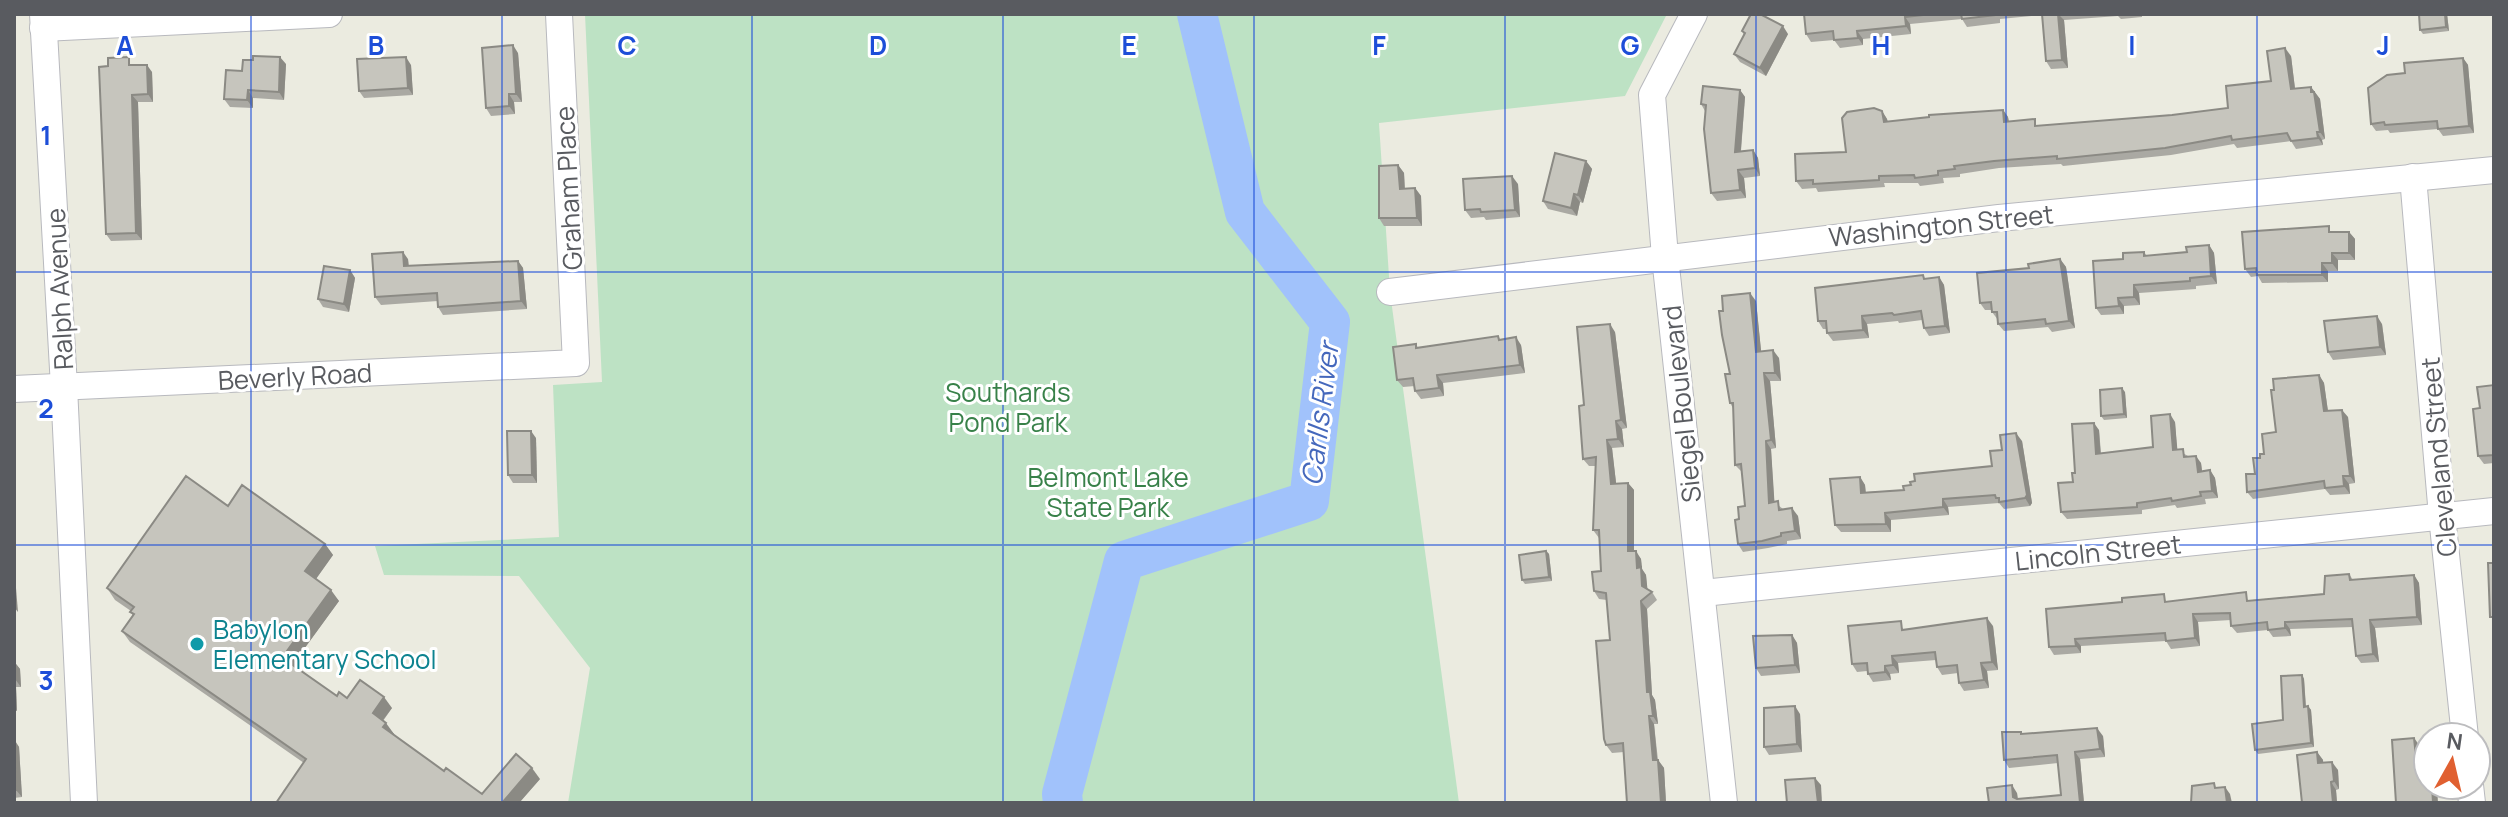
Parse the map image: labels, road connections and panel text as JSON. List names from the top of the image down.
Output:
{
  "streets": {
    "street": [
      "Graham Place",
      "Washington Street",
      "Ralph Avenue",
      "Beverly Road",
      "Siegel Boulevard",
      "Cleveland Street",
      "Lincoln Street"
    ]
  },
  "crossings": [
    ["Graham Place", "Beverly Road"],
    ["Washington Street", "Siegel Boulevard"],
    ["Washington Street", "Cleveland Street"],
    ["Ralph Avenue", "Beverly Road"],
    ["Siegel Boulevard", "Lincoln Street"],
    ["Cleveland Street", "Lincoln Street"]
  ],
  "water": ["Carlls River"],
  "parks": ["Southards Pond Park", "Belmont Lake State Park"],
  "places": ["Babylon Elementary School"],
  "north": "top",
  "grid": {
    "columns": [
      "A",
      "B",
      "C",
      "D",
      "E",
      "F",
      "G",
      "H",
      "I",
      "J"
    ],
    "rows": ["1", "2", "3"]
  }
}
